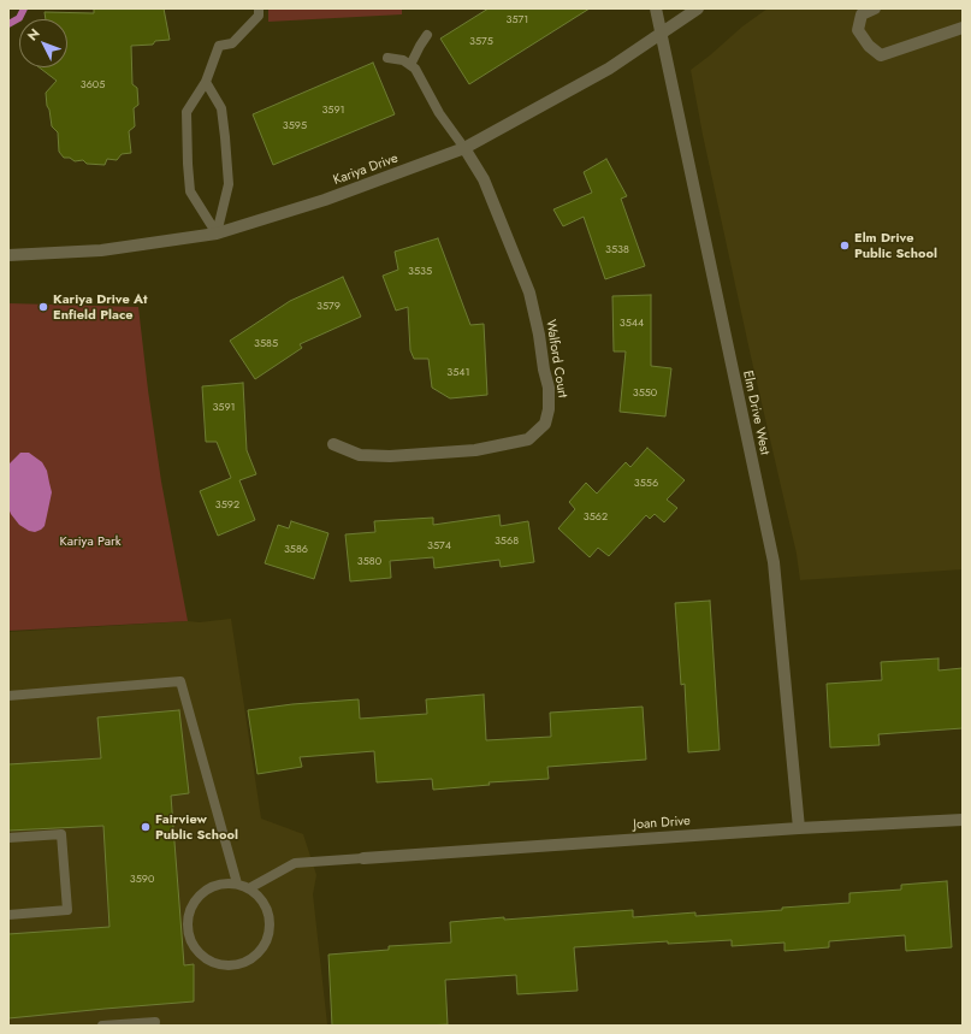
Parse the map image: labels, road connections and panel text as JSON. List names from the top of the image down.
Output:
{
  "streets": {
    "street": [
      "Kariya Drive",
      "Walford Court",
      "Elm Drive West",
      "Joan Drive"
    ]
  },
  "crossings": [
    ["Kariya Drive", "Walford Court"],
    ["Kariya Drive", "Elm Drive West"],
    ["Elm Drive West", "Joan Drive"]
  ],
  "parks": ["Kariya Park"],
  "places": ["Elm Drive Public School", "Kariya Drive At Enfield Place", "Fairview Public School"],
  "house_numbers": [
    "3571",
    "3575",
    "3605",
    "3591",
    "3595",
    "3538",
    "3535",
    "3579",
    "3544",
    "3585",
    "3541",
    "3550",
    "3591",
    "3556",
    "3592",
    "3562",
    "3568",
    "3574",
    "3586",
    "3580",
    "3590"
  ],
  "north": "top left"
}
